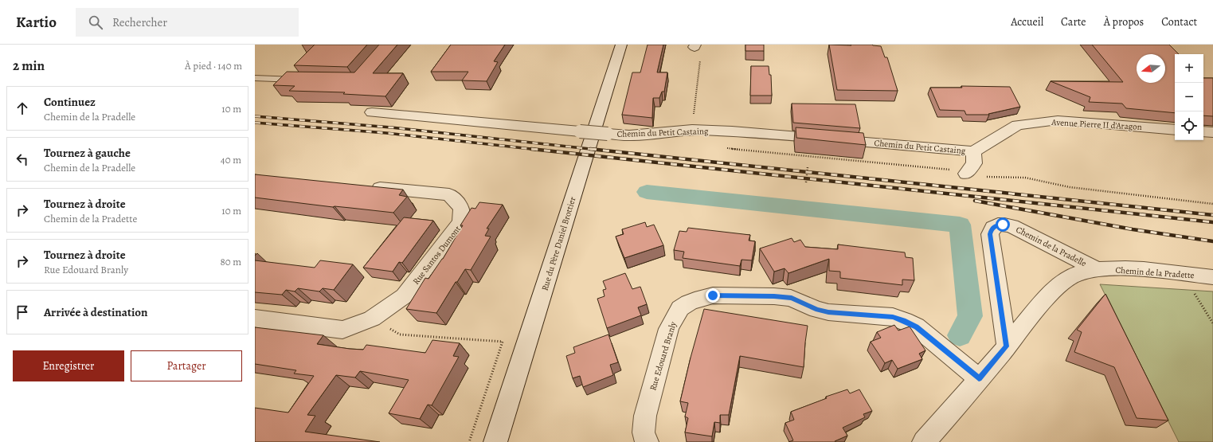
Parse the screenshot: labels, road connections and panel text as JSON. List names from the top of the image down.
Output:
{
  "streets": {
    "street": [
      "Avenue Pierre II d'Aragon",
      "Chemin du Petit Castaing",
      "Rue du Père Daniel Brottier",
      "Chemin de la Pradelle",
      "Rue Santos Dumont",
      "Chemin de la Pradette",
      "Rue Edouard Branly"
    ]
  },
  "crossings": [
    ["Avenue Pierre II d'Aragon", "Chemin du Petit Castaing"],
    ["Chemin de la Pradelle", "Chemin de la Pradette"],
    ["Chemin de la Pradette", "Rue Edouard Branly"]
  ],
  "north": "left",
  "page": {
    "header": "Kartio",
    "search": "Rechercher",
    "nav": [
      "Accueil",
      "Carte",
      "À propos",
      "Contact"
    ],
    "heading": ["2 min", "À pied · 140 m"],
    "map_buttons": ["+", "−"],
    "list": [
      ["Continuez", "Chemin de la Pradelle", "10 m"],
      ["Tournez à gauche", "Chemin de la Pradelle", "40 m"],
      ["Tournez à droite", "Chemin de la Pradette", "10 m"],
      ["Tournez à droite", "Rue Edouard Branly", "80 m"],
      "Arrivée à destination"
    ],
    "buttons": ["Enregistrer", "Partager"]
  }
}
